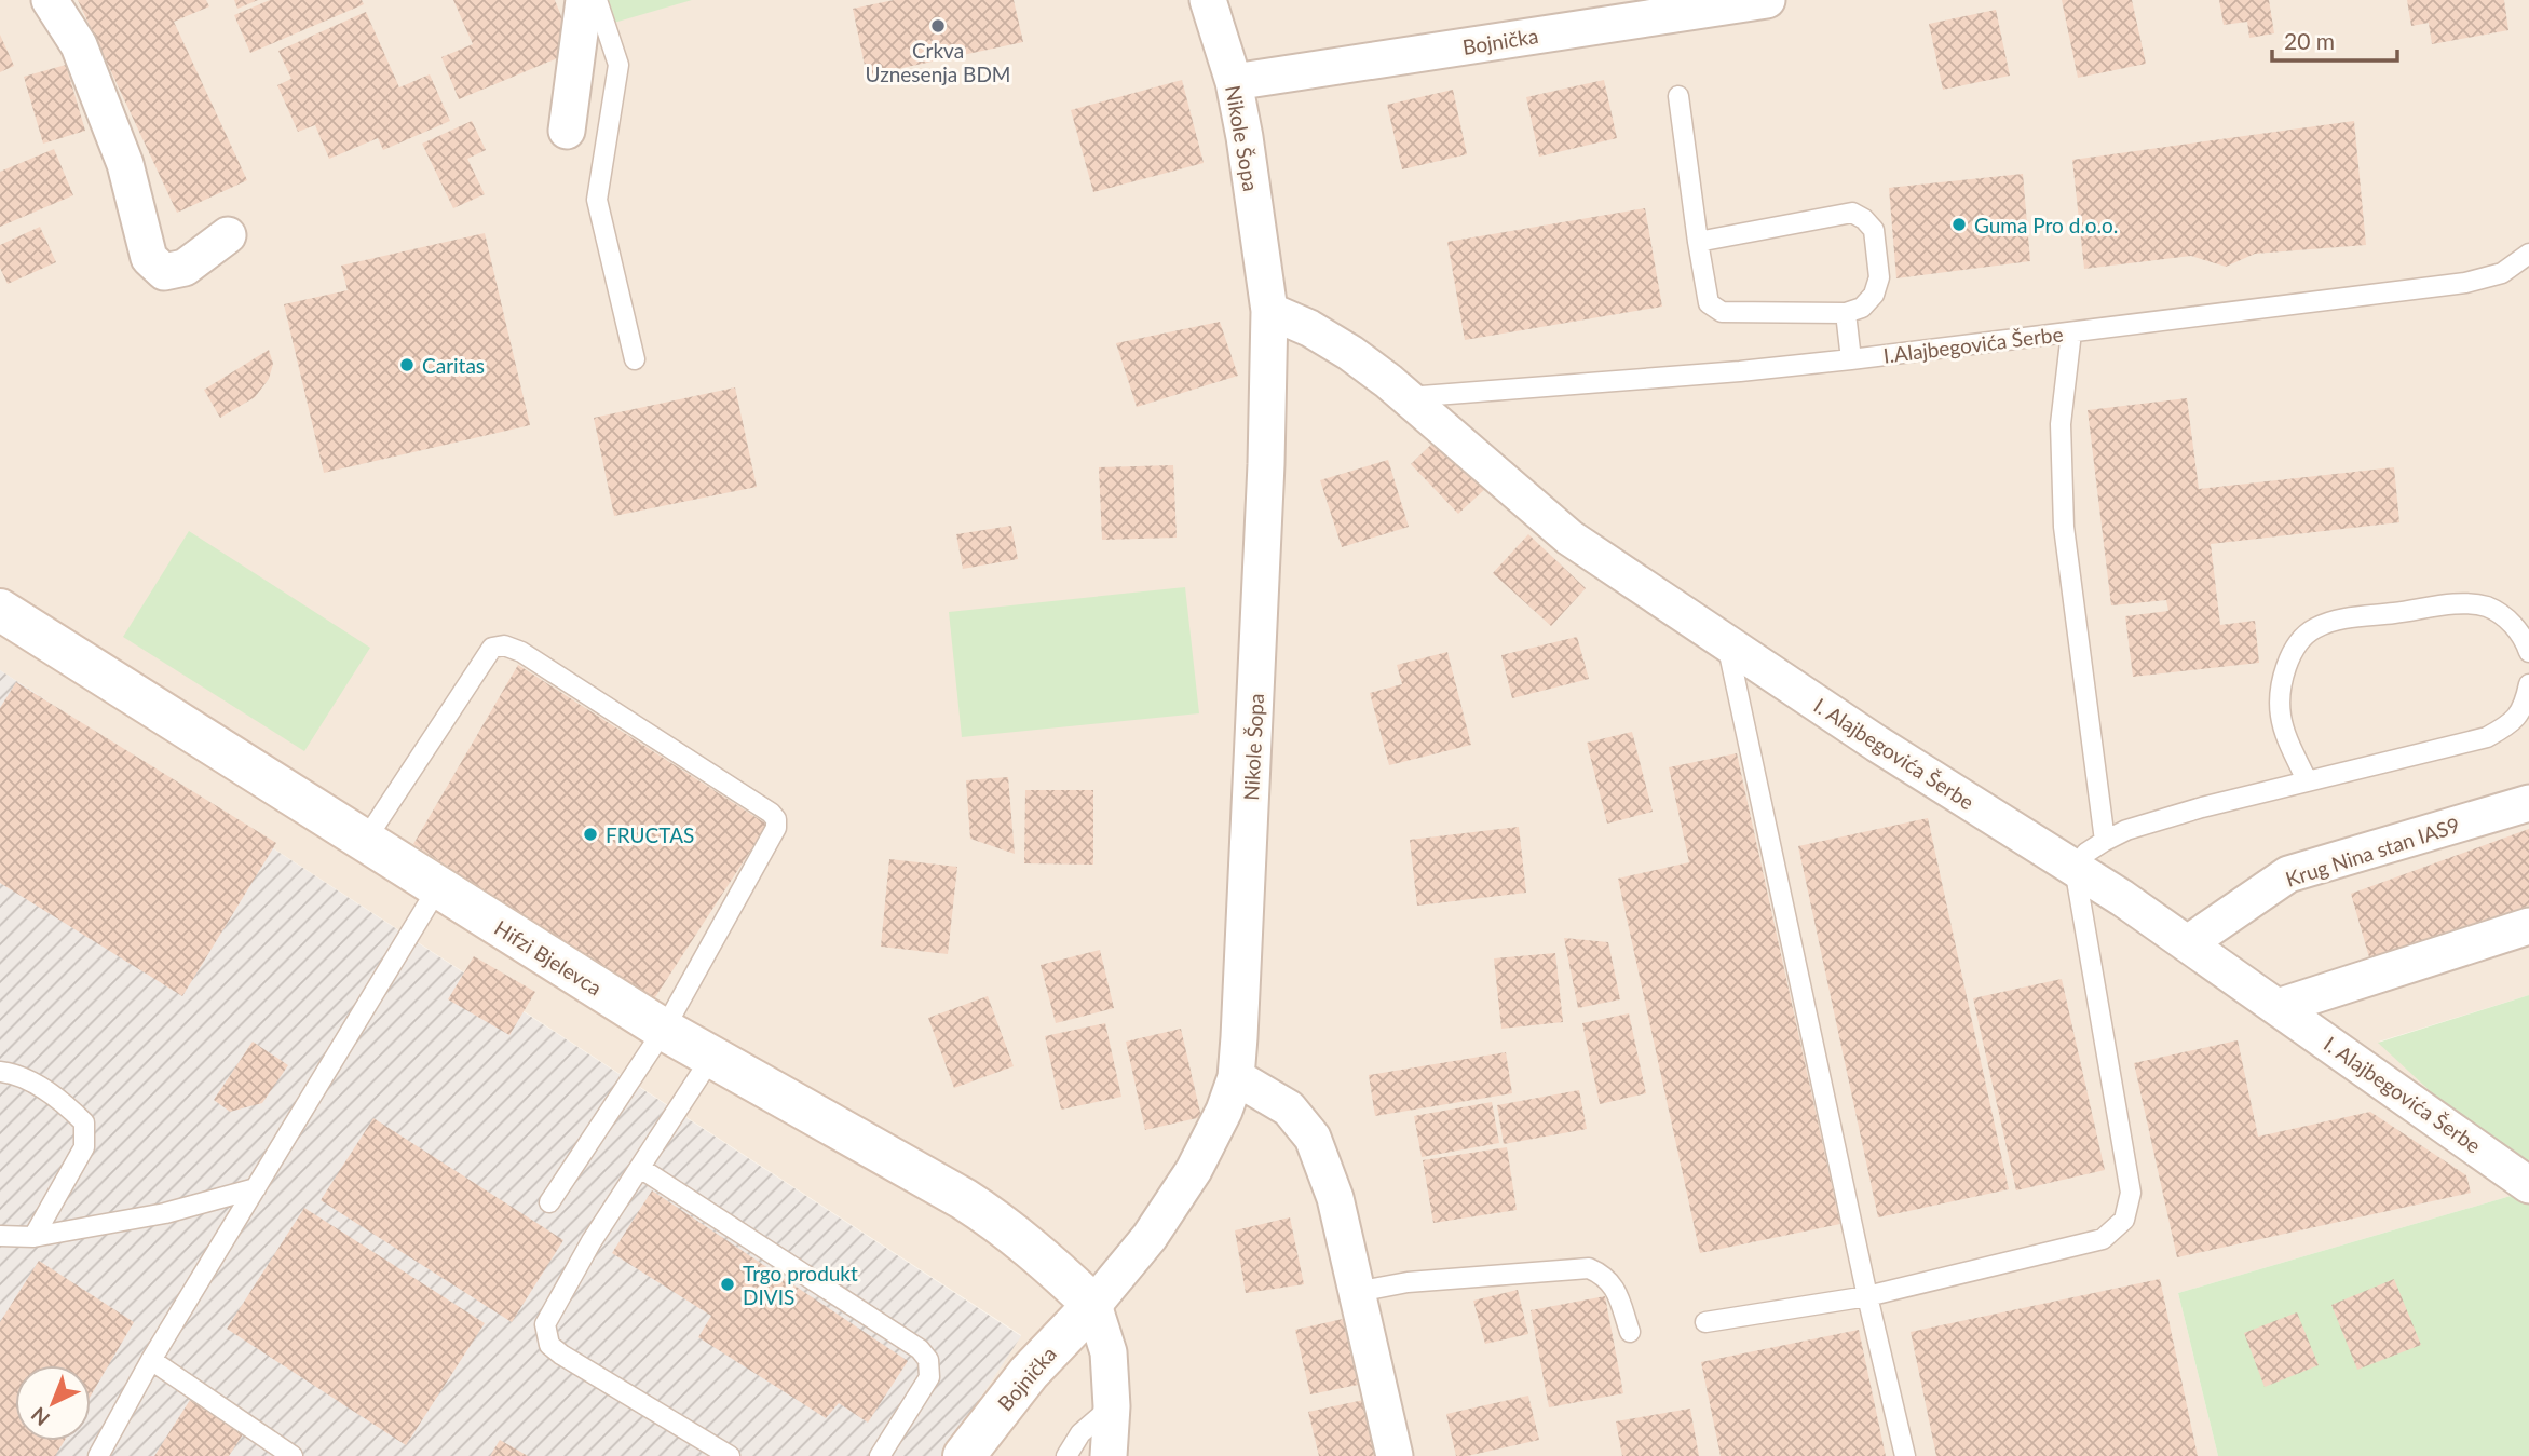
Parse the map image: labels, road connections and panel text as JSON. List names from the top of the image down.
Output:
{
  "streets": {
    "main road": ["Bojnička", "Hifzi Bjelevca"],
    "street": ["Nikole Šopa", "I. Alajbegovića Šerbe", "Krug Nina stan IAS9"],
    "lane": ["I.Alajbegovića Šerbe"]
  },
  "crossings": [
    ["Bojnička", "Nikole Šopa"],
    ["Bojnička", "Hifzi Bjelevca"],
    ["Nikole Šopa", "I. Alajbegovića Šerbe"],
    ["Nikole Šopa", "Hifzi Bjelevca"],
    ["I.Alajbegovića Šerbe", "I. Alajbegovića Šerbe"],
    ["I. Alajbegovića Šerbe", "Krug Nina stan IAS9"]
  ],
  "places": [
    "Crkva Uznesenja BDM",
    "Guma Pro d.o.o.",
    "Caritas",
    "FRUCTAS",
    "Trgo produkt DIVIS"
  ],
  "scale_bar": "20 m",
  "north": "bottom left"
}
